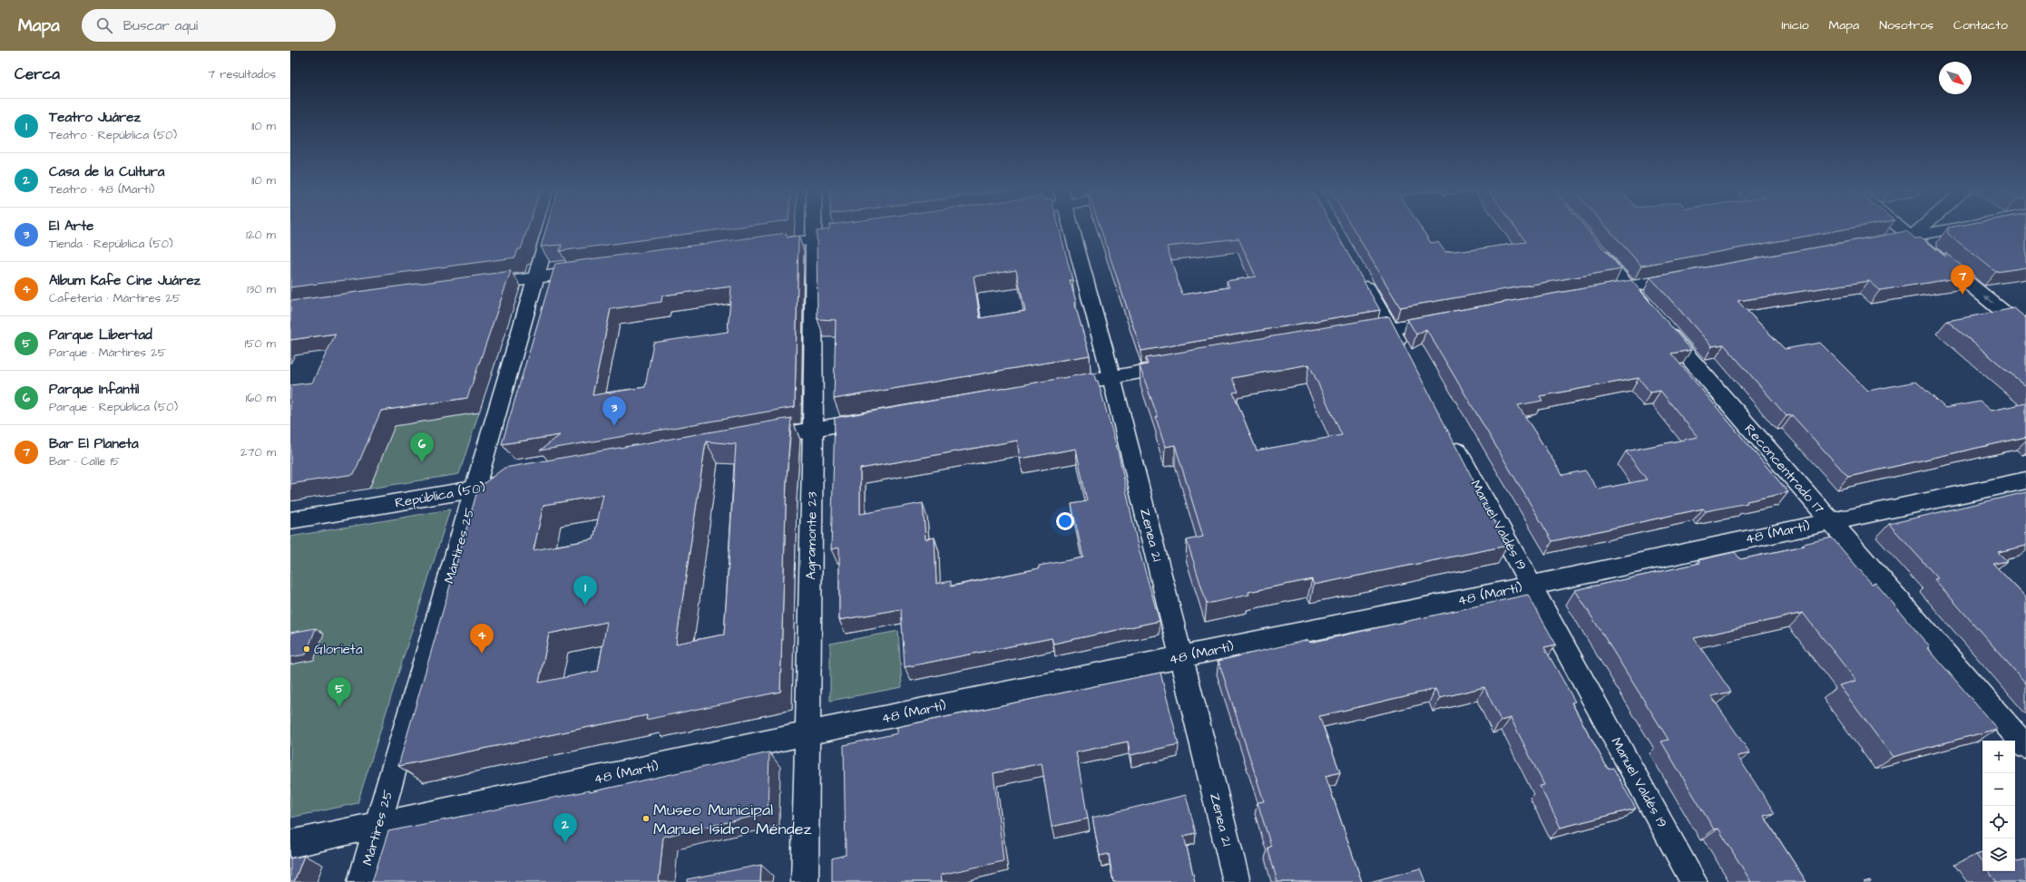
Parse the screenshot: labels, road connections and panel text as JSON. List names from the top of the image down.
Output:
{
  "streets": {
    "street": [
      "Reconcentrado 17",
      "República (50)",
      "Manuel Valdés 19",
      "48 (Martí)",
      "Zenea 21",
      "Agramonte 23",
      "Mártires 25"
    ]
  },
  "crossings": [
    ["Reconcentrado 17", "48 (Martí)"],
    ["República (50)", "Mártires 25"],
    ["Manuel Valdés 19", "48 (Martí)"],
    ["48 (Martí)", "Zenea 21"],
    ["48 (Martí)", "Agramonte 23"],
    ["48 (Martí)", "Mártires 25"]
  ],
  "places": ["Glorieta", "Museo Municipal Manuel Isidro Méndez"],
  "north": "bottom right",
  "page": {
    "header": "Mapa",
    "search": "Buscar aquí",
    "nav": [
      "Inicio",
      "Mapa",
      "Nosotros",
      "Contacto"
    ],
    "heading": ["Cerca", "7 resultados"],
    "list": [
      {
        "mark": "1",
        "name": "Teatro Juárez",
        "note": "Teatro · República (50)",
        "value": "110 m"
      },
      {
        "mark": "2",
        "name": "Casa de la Cultura",
        "note": "Teatro · 48 (Martí)",
        "value": "110 m"
      },
      {
        "mark": "3",
        "name": "El Arte",
        "note": "Tienda · República (50)",
        "value": "120 m"
      },
      {
        "mark": "4",
        "name": "Album Kafe Cine Juárez",
        "note": "Cafetería · Mártires 25",
        "value": "130 m"
      },
      {
        "mark": "5",
        "name": "Parque Libertad",
        "note": "Parque · Mártires 25",
        "value": "150 m"
      },
      {
        "mark": "6",
        "name": "Parque Infantil",
        "note": "Parque · República (50)",
        "value": "160 m"
      },
      {
        "mark": "7",
        "name": "Bar El Planeta",
        "note": "Bar · Calle 15",
        "value": "270 m"
      }
    ],
    "pins": [
      "7",
      "3",
      "6",
      "1",
      "4",
      "5",
      "2"
    ],
    "map_buttons": ["+", "−"]
  }
}
